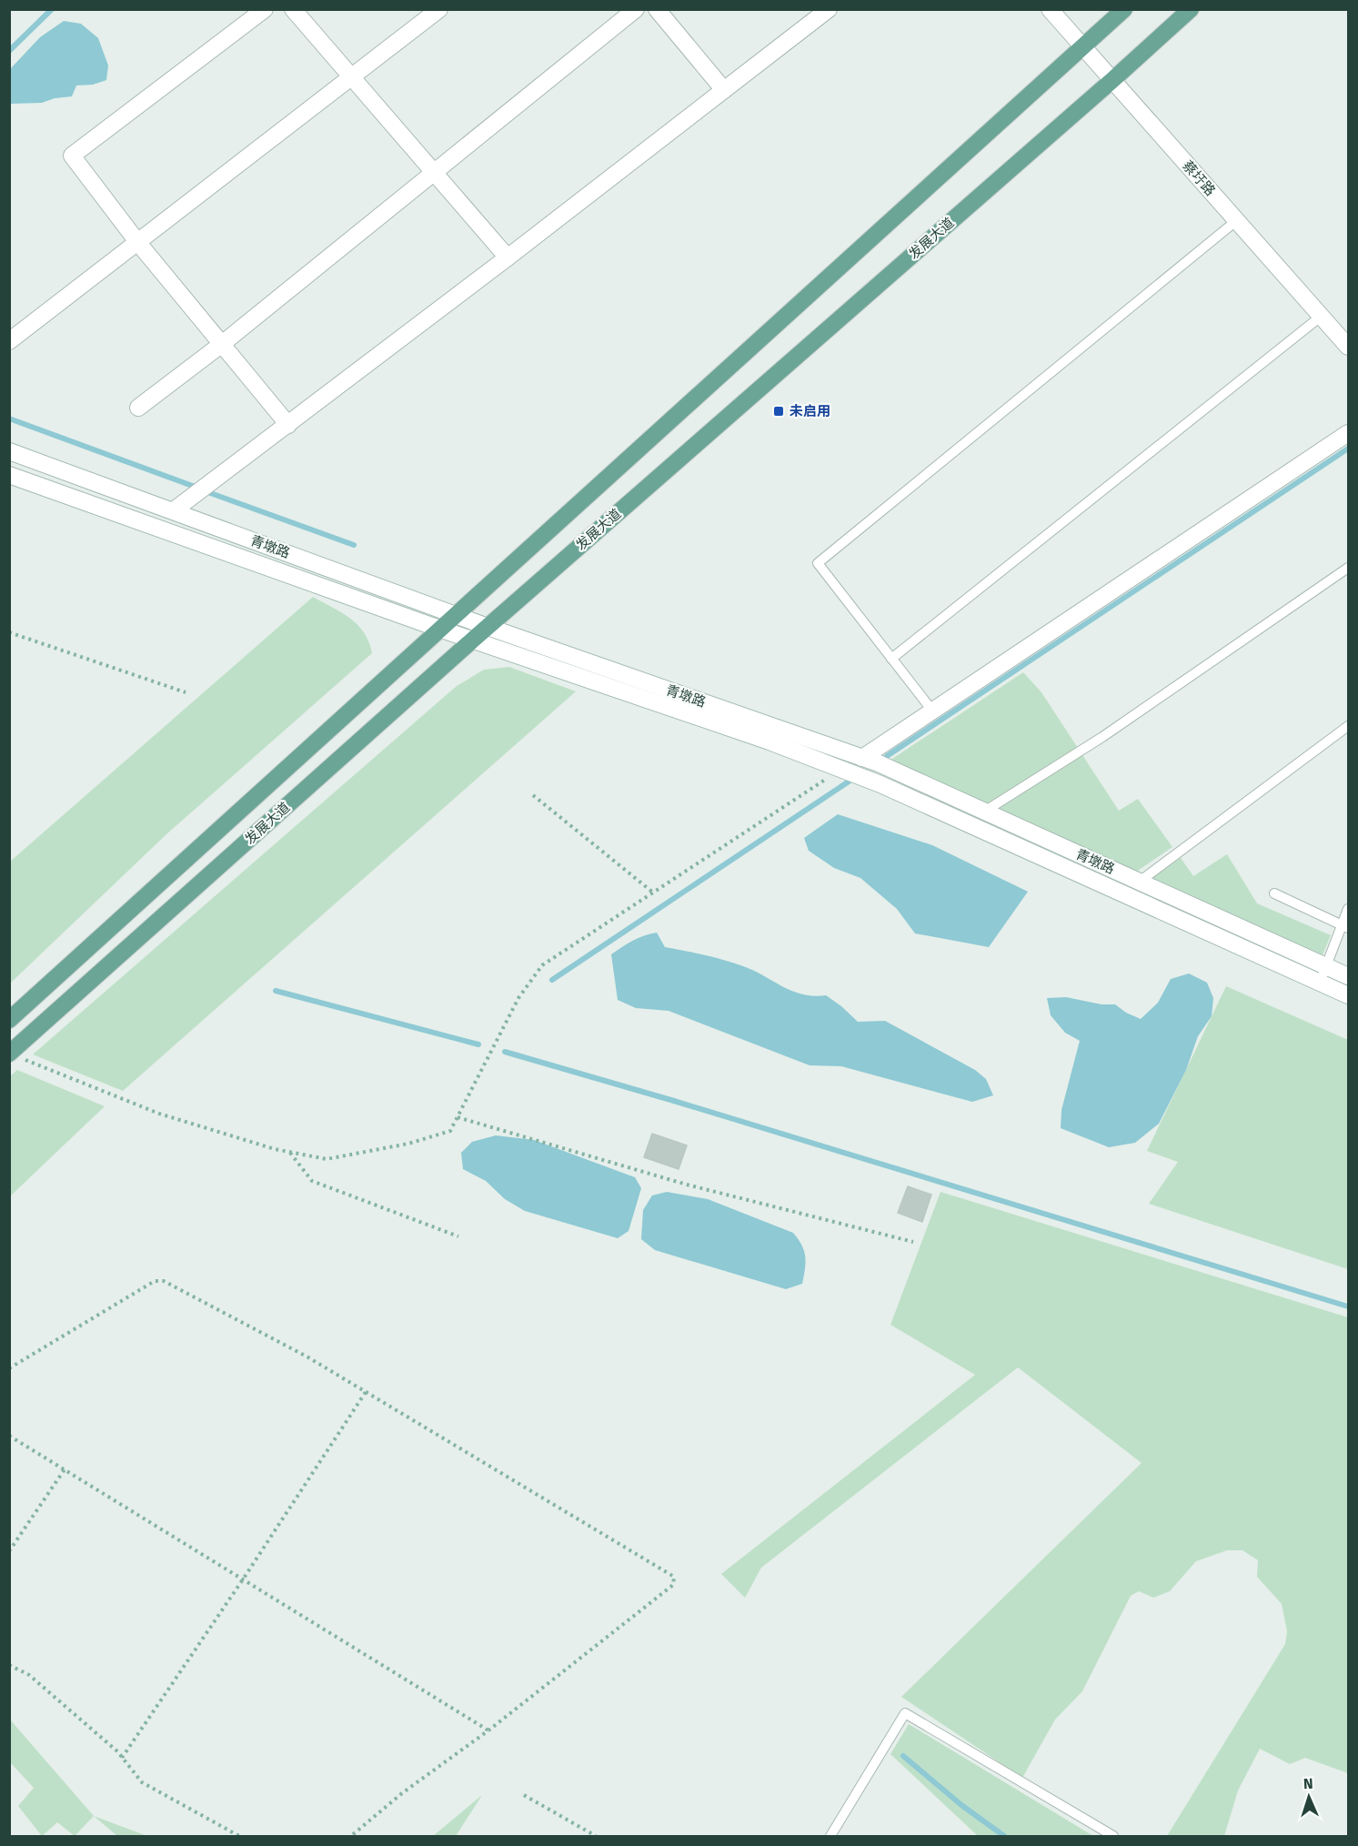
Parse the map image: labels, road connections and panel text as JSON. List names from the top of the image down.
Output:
{
  "streets": {
    "main road": ["发展大道"],
    "street": ["蔡圩路", "青墩路"]
  },
  "crossings": [
    ["蔡圩路", "发展大道"],
    ["发展大道", "青墩路"]
  ],
  "places": {
    "transit": ["未启用"]
  },
  "north": "top"
}
